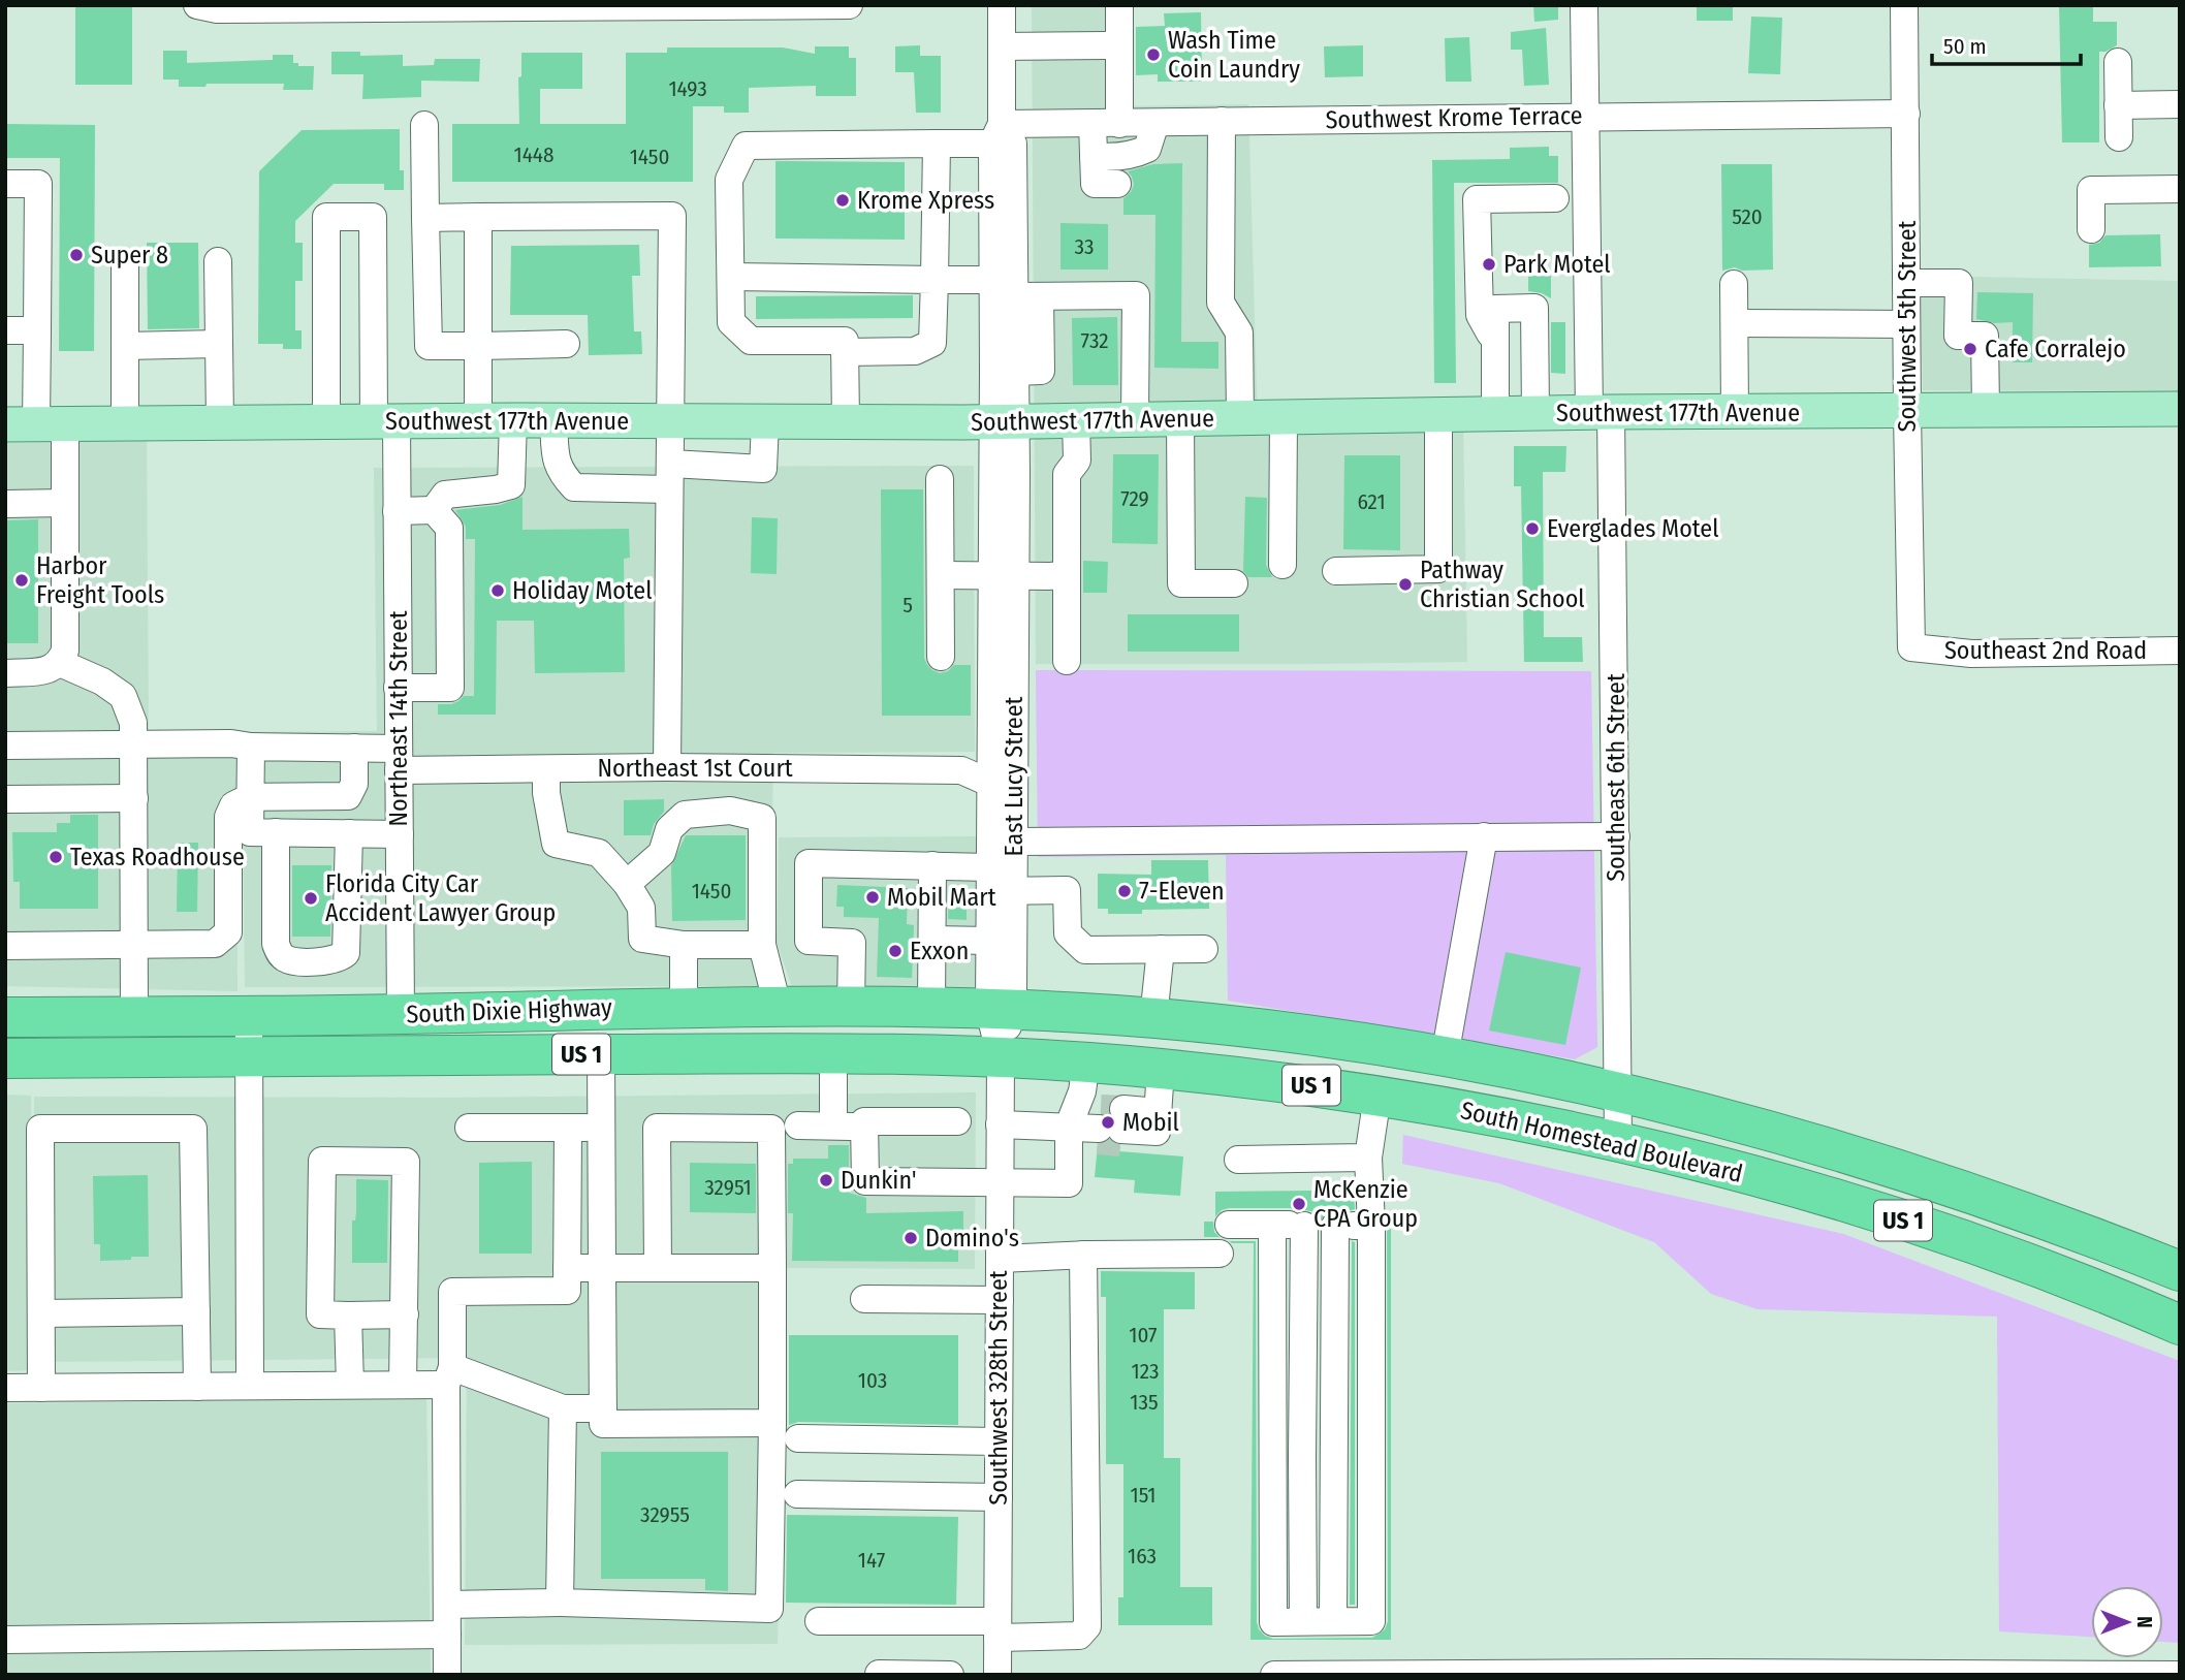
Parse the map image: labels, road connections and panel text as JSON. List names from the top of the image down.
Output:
{
  "streets": {
    "highway": ["South Dixie Highway", "US 1", "South Homestead Boulevard"],
    "main road": ["Southwest 177th Avenue"],
    "street": [
      "Southwest Krome Terrace",
      "Southwest 5th Street",
      "Southeast 2nd Road",
      "Northeast 14th Street",
      "Northeast 1st Court",
      "East Lucy Street",
      "Southeast 6th Street",
      "Southwest 328th Street"
    ]
  },
  "crossings": [
    ["Southwest Krome Terrace", "Southwest 5th Street"],
    ["Southwest Krome Terrace", "East Lucy Street"],
    ["Southwest Krome Terrace", "Southeast 6th Street"],
    ["Southwest 5th Street", "Southwest 177th Avenue"],
    ["Southwest 5th Street", "Southeast 2nd Road"],
    ["Southwest 177th Avenue", "Northeast 14th Street"],
    ["Southwest 177th Avenue", "East Lucy Street"],
    ["Southwest 177th Avenue", "Southeast 6th Street"],
    ["Northeast 14th Street", "Northeast 1st Court"],
    ["Northeast 14th Street", "South Dixie Highway"],
    ["Northeast 1st Court", "East Lucy Street"],
    ["East Lucy Street", "South Dixie Highway"],
    ["East Lucy Street", "South Homestead Boulevard"],
    ["East Lucy Street", "Southwest 328th Street"],
    ["Southeast 6th Street", "South Homestead Boulevard"],
    ["South Dixie Highway", "South Homestead Boulevard"],
    ["South Dixie Highway", "Southwest 328th Street"],
    ["South Homestead Boulevard", "Southwest 328th Street"]
  ],
  "places": [
    "Wash Time Coin Laundry",
    "Krome Xpress",
    "Super 8",
    "Park Motel",
    "Cafe Corralejo",
    "Everglades Motel",
    "Harbor Freight Tools",
    "Pathway Christian School",
    "Holiday Motel",
    "Texas Roadhouse",
    "7-Eleven",
    "Mobil Mart",
    "Florida City Car Accident Lawyer Group",
    "Exxon",
    "Mobil",
    "Dunkin'",
    "McKenzie CPA Group",
    "Domino's"
  ],
  "house_numbers": [
    "1493",
    "1448",
    "1450",
    "520",
    "33",
    "732",
    "729",
    "621",
    "5",
    "1450",
    "32951",
    "107",
    "123",
    "103",
    "135",
    "151",
    "32955",
    "163",
    "147"
  ],
  "scale_bar": "50 m",
  "north": "right"
}
